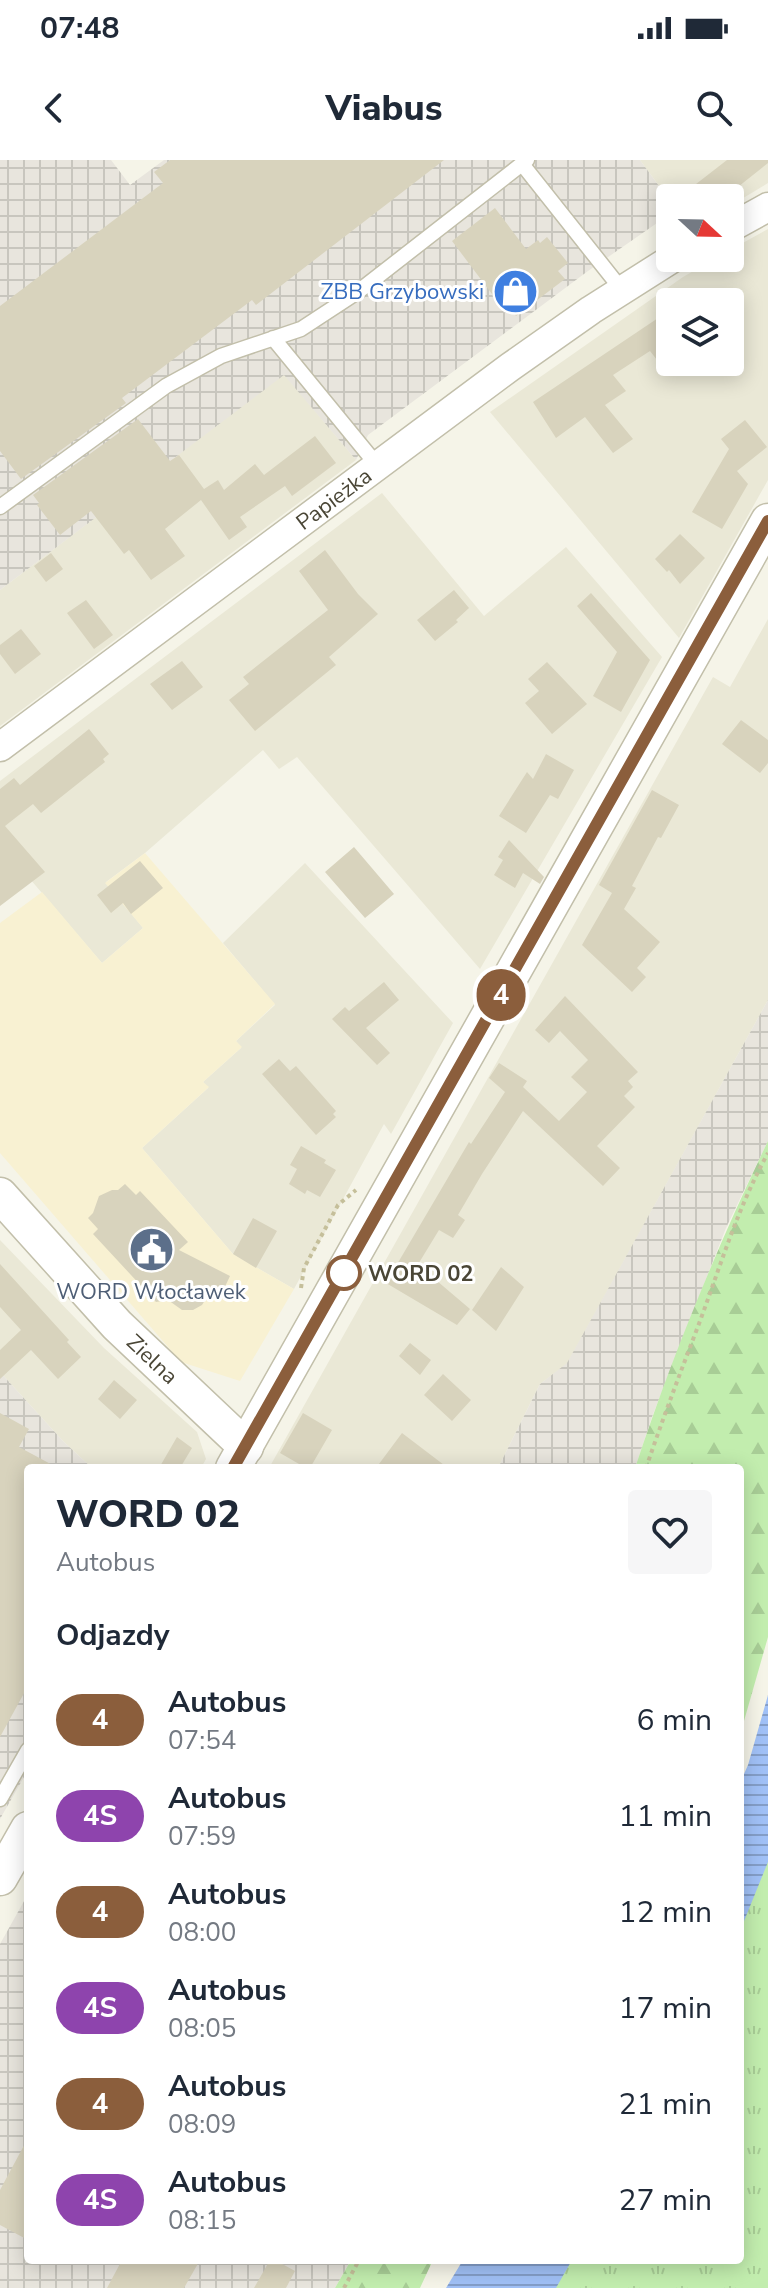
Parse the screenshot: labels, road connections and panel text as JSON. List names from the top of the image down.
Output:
{
  "streets": {
    "street": ["Papieżka", "Zielna"]
  },
  "places": {
    "shop": ["ZBB Grzybowski"],
    "public building": ["WORD Włocławek"],
    "other": ["WORD 02"]
  },
  "lines": ["bus line 4"],
  "north": "right",
  "page": {
    "status": "07:48",
    "header": "Viabus",
    "on_map": "4",
    "heading": [
      ["WORD 02", "Autobus"],
      "Odjazdy"
    ],
    "list": [
      {
        "mark": "4",
        "name": "Autobus",
        "note": "07:54",
        "value": "6 min"
      },
      {
        "mark": "4S",
        "name": "Autobus",
        "note": "07:59",
        "value": "11 min"
      },
      {
        "mark": "4",
        "name": "Autobus",
        "note": "08:00",
        "value": "12 min"
      },
      {
        "mark": "4S",
        "name": "Autobus",
        "note": "08:05",
        "value": "17 min"
      },
      {
        "mark": "4",
        "name": "Autobus",
        "note": "08:09",
        "value": "21 min"
      },
      {
        "mark": "4S",
        "name": "Autobus",
        "note": "08:15",
        "value": "27 min"
      }
    ]
  }
}
